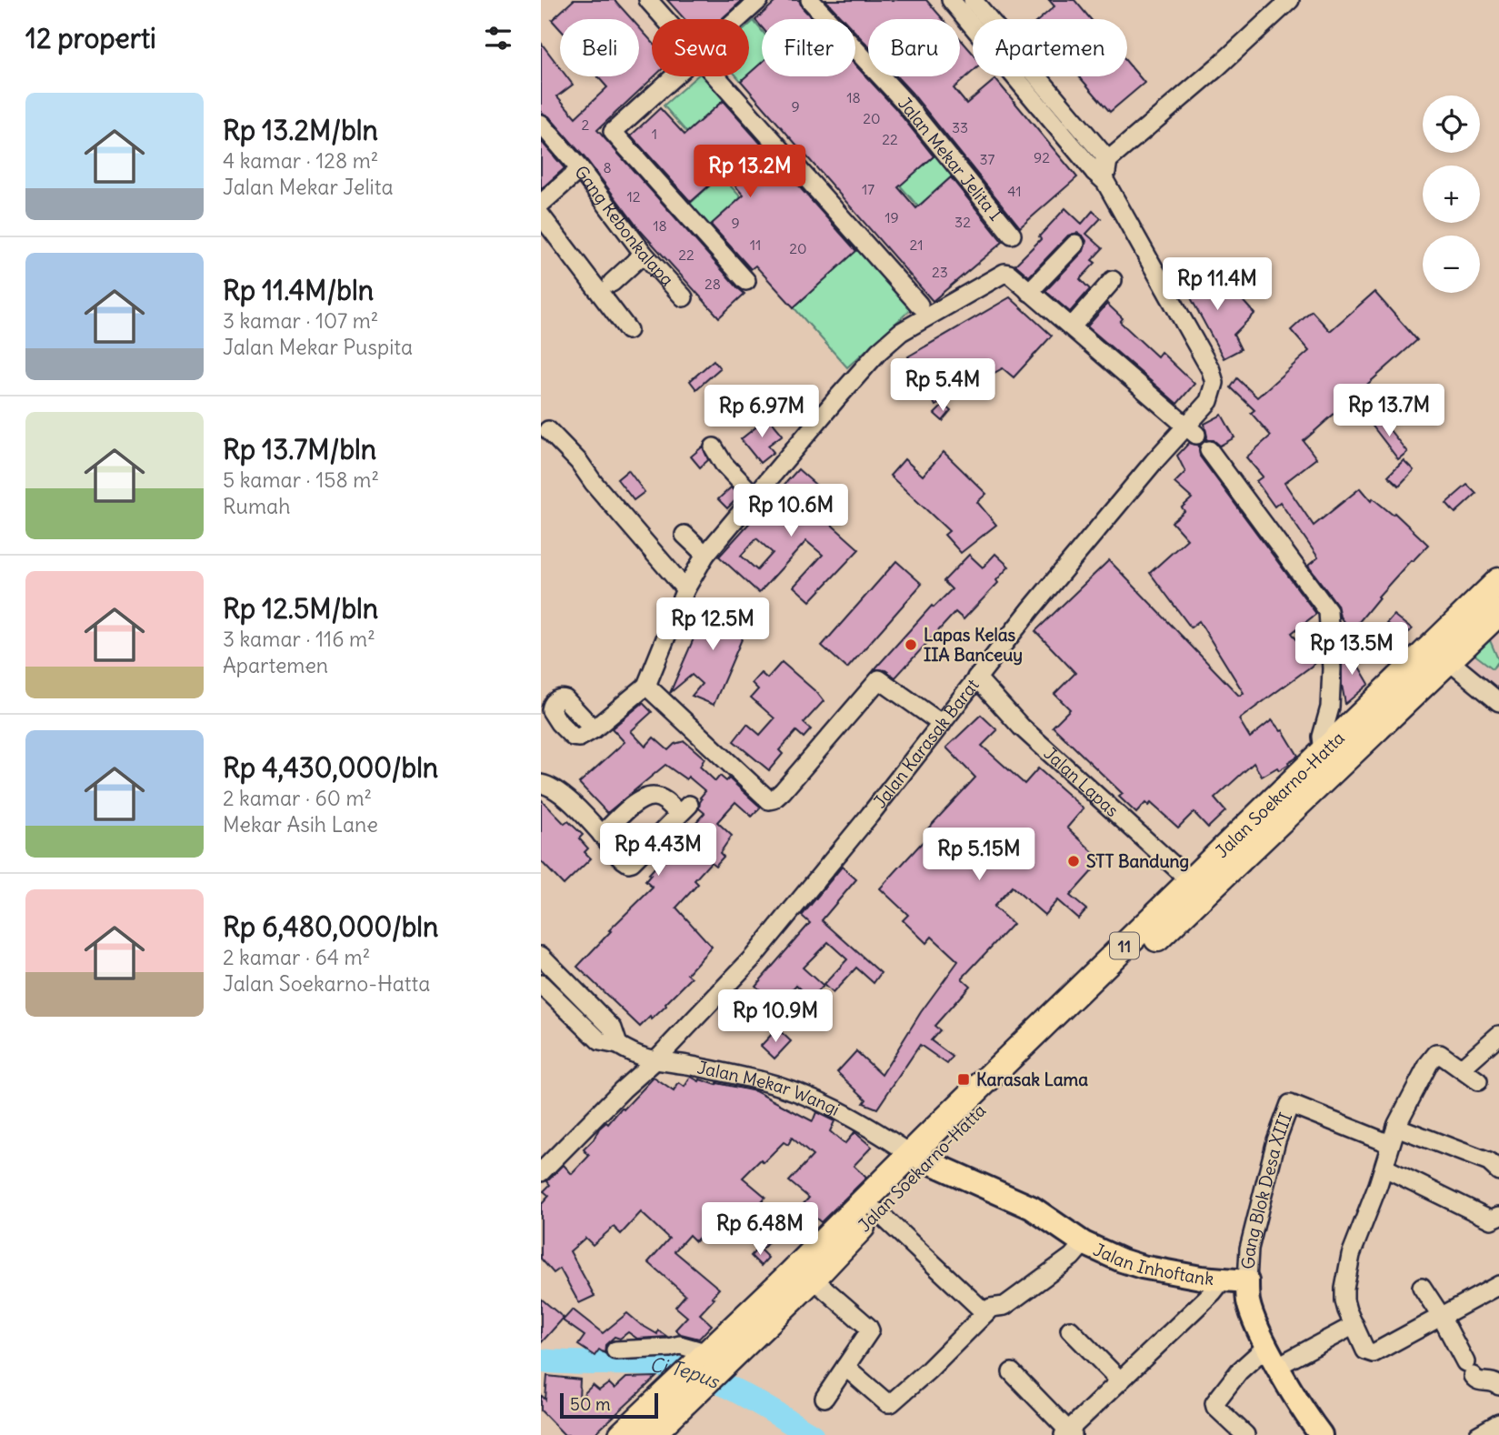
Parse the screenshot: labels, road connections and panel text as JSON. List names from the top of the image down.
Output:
{
  "streets": {
    "highway": ["Jalan Soekarno-Hatta", "11"],
    "main road": ["Jalan Inhoftank"],
    "street": [
      "Jalan Mekar Jelita I",
      "Gang Kebonkalapa",
      "Jalan Karasak Barat",
      "Jalan Lapas",
      "Jalan Mekar Wangi",
      "Gang Blok Desa XIII"
    ]
  },
  "crossings": [
    ["Jalan Karasak Barat", "Jalan Lapas"],
    ["Jalan Karasak Barat", "Jalan Mekar Wangi"],
    ["Jalan Lapas", "Jalan Soekarno-Hatta"],
    ["Jalan Soekarno-Hatta", "Jalan Mekar Wangi"],
    ["Jalan Soekarno-Hatta", "Jalan Inhoftank"],
    ["Jalan Mekar Wangi", "Jalan Inhoftank"],
    ["Gang Blok Desa XIII", "Jalan Inhoftank"]
  ],
  "water": ["Ci Tepus"],
  "places": {
    "other": ["Lapas Kelas IIA Banceuy", "STT Bandung"],
    "transit": ["Karasak Lama"]
  },
  "house_numbers": [
    "18",
    "9",
    "20",
    "2",
    "33",
    "1",
    "22",
    "92",
    "37",
    "8",
    "17",
    "41",
    "12",
    "19",
    "32",
    "9",
    "18",
    "11",
    "21",
    "20",
    "22",
    "23",
    "28"
  ],
  "scale_bar": "50 m",
  "page": {
    "heading": "12 properti",
    "chip": [
      "Beli",
      "Sewa",
      "Filter",
      "Baru",
      "Apartemen"
    ],
    "list": [
      {
        "name": "Rp 13.2M/bln",
        "note": "4 kamar · 128 m² · Jalan Mekar Jelita"
      },
      {
        "name": "Rp 11.4M/bln",
        "note": "3 kamar · 107 m² · Jalan Mekar Puspita"
      },
      {
        "name": "Rp 13.7M/bln",
        "note": "5 kamar · 158 m² · Rumah"
      },
      {
        "name": "Rp 12.5M/bln",
        "note": "3 kamar · 116 m² · Apartemen"
      },
      {
        "name": "Rp 4,430,000/bln",
        "note": "2 kamar · 60 m² · Mekar Asih Lane"
      },
      {
        "name": "Rp 6,480,000/bln",
        "note": "2 kamar · 64 m² · Jalan Soekarno-Hatta"
      }
    ],
    "map_buttons": ["+", "−"],
    "price": [
      "Rp 13.2M",
      "Rp 11.4M",
      "Rp 5.4M",
      "Rp 13.7M",
      "Rp 6.97M",
      "Rp 10.6M",
      "Rp 12.5M",
      "Rp 13.5M",
      "Rp 4.43M",
      "Rp 5.15M",
      "Rp 10.9M",
      "Rp 6.48M"
    ],
    "scale": "50 m"
  }
}
